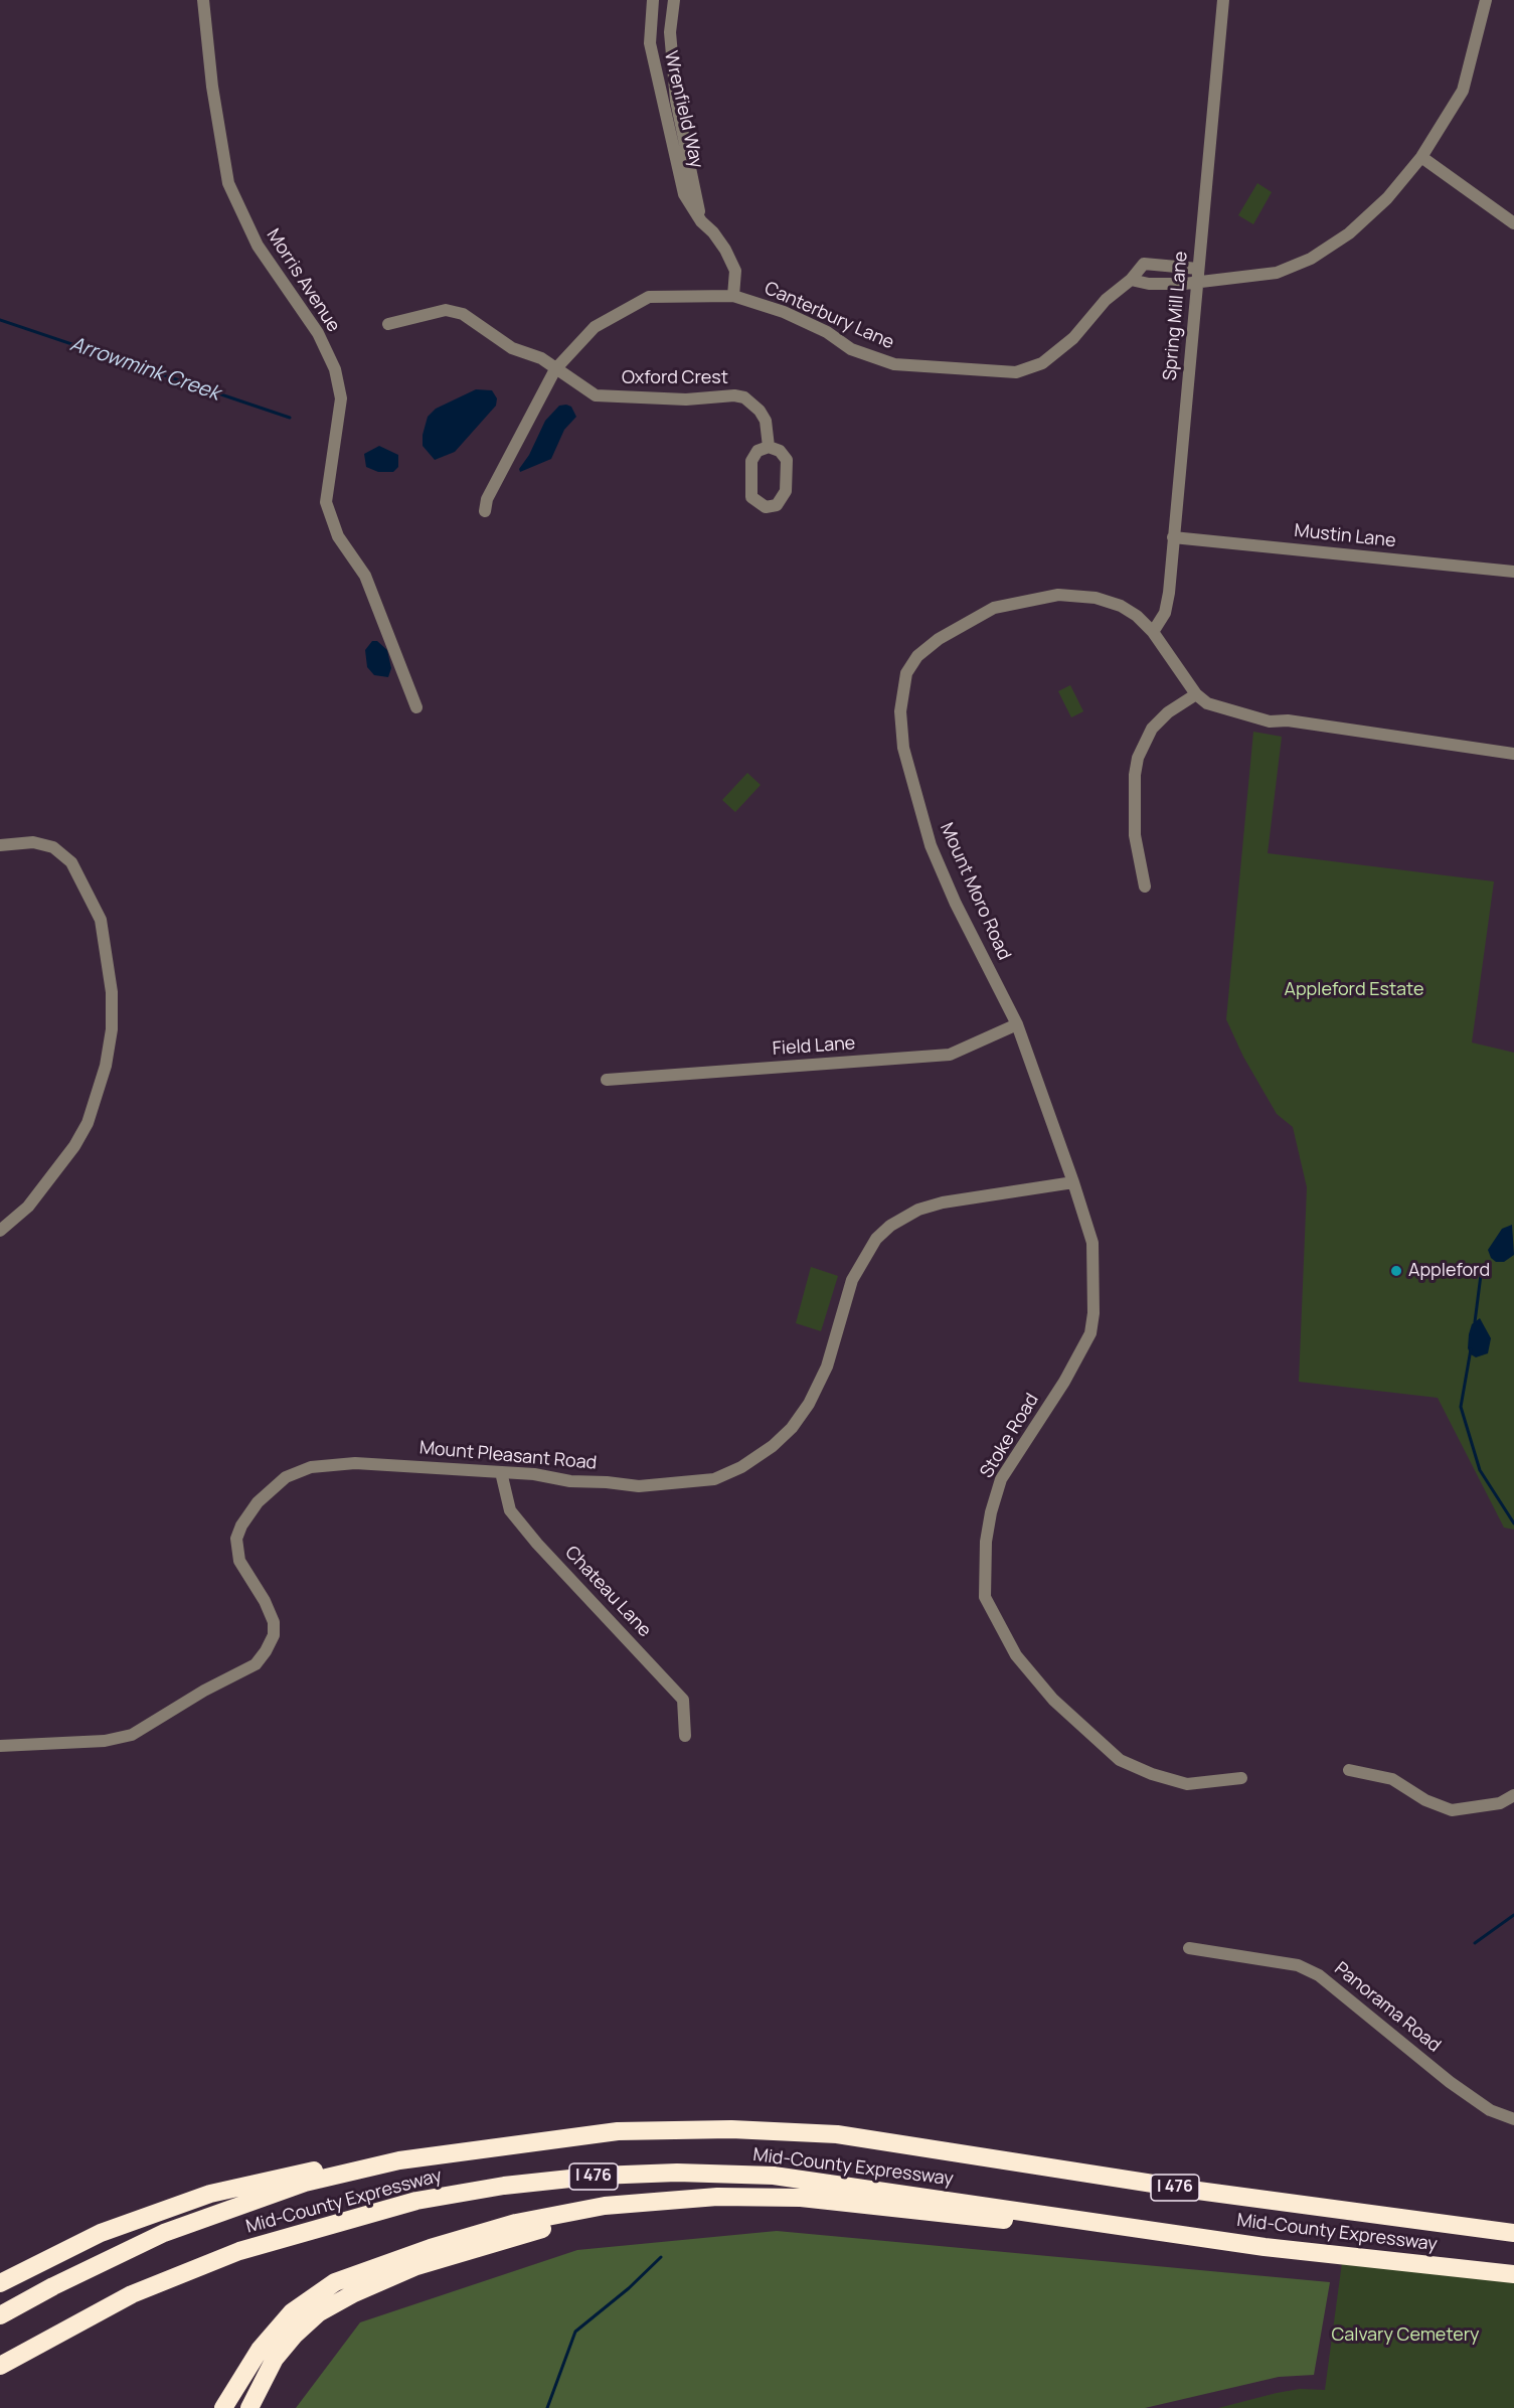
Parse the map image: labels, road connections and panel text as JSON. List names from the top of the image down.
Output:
{
  "streets": {
    "highway": ["Mid-County Expressway", "I 476"],
    "street": [
      "Wrenfield Way",
      "Morris Avenue",
      "Canterbury Lane",
      "Spring Mill Lane",
      "Oxford Crest",
      "Mustin Lane",
      "Mount Moro Road",
      "Field Lane",
      "Stoke Road",
      "Mount Pleasant Road",
      "Chateau Lane",
      "Panorama Road"
    ]
  },
  "crossings": [
    ["Wrenfield Way", "Canterbury Lane"],
    ["Canterbury Lane", "Spring Mill Lane"],
    ["Canterbury Lane", "Oxford Crest"],
    ["Spring Mill Lane", "Mustin Lane"],
    ["Spring Mill Lane", "Mount Moro Road"],
    ["Mount Moro Road", "Field Lane"],
    ["Mount Moro Road", "Stoke Road"],
    ["Mount Moro Road", "Mount Pleasant Road"],
    ["Stoke Road", "Mount Pleasant Road"],
    ["Mount Pleasant Road", "Chateau Lane"]
  ],
  "water": ["Arrowmink Creek"],
  "parks": ["Appleford Estate", "Calvary Cemetery"],
  "places": ["Appleford"]
}
